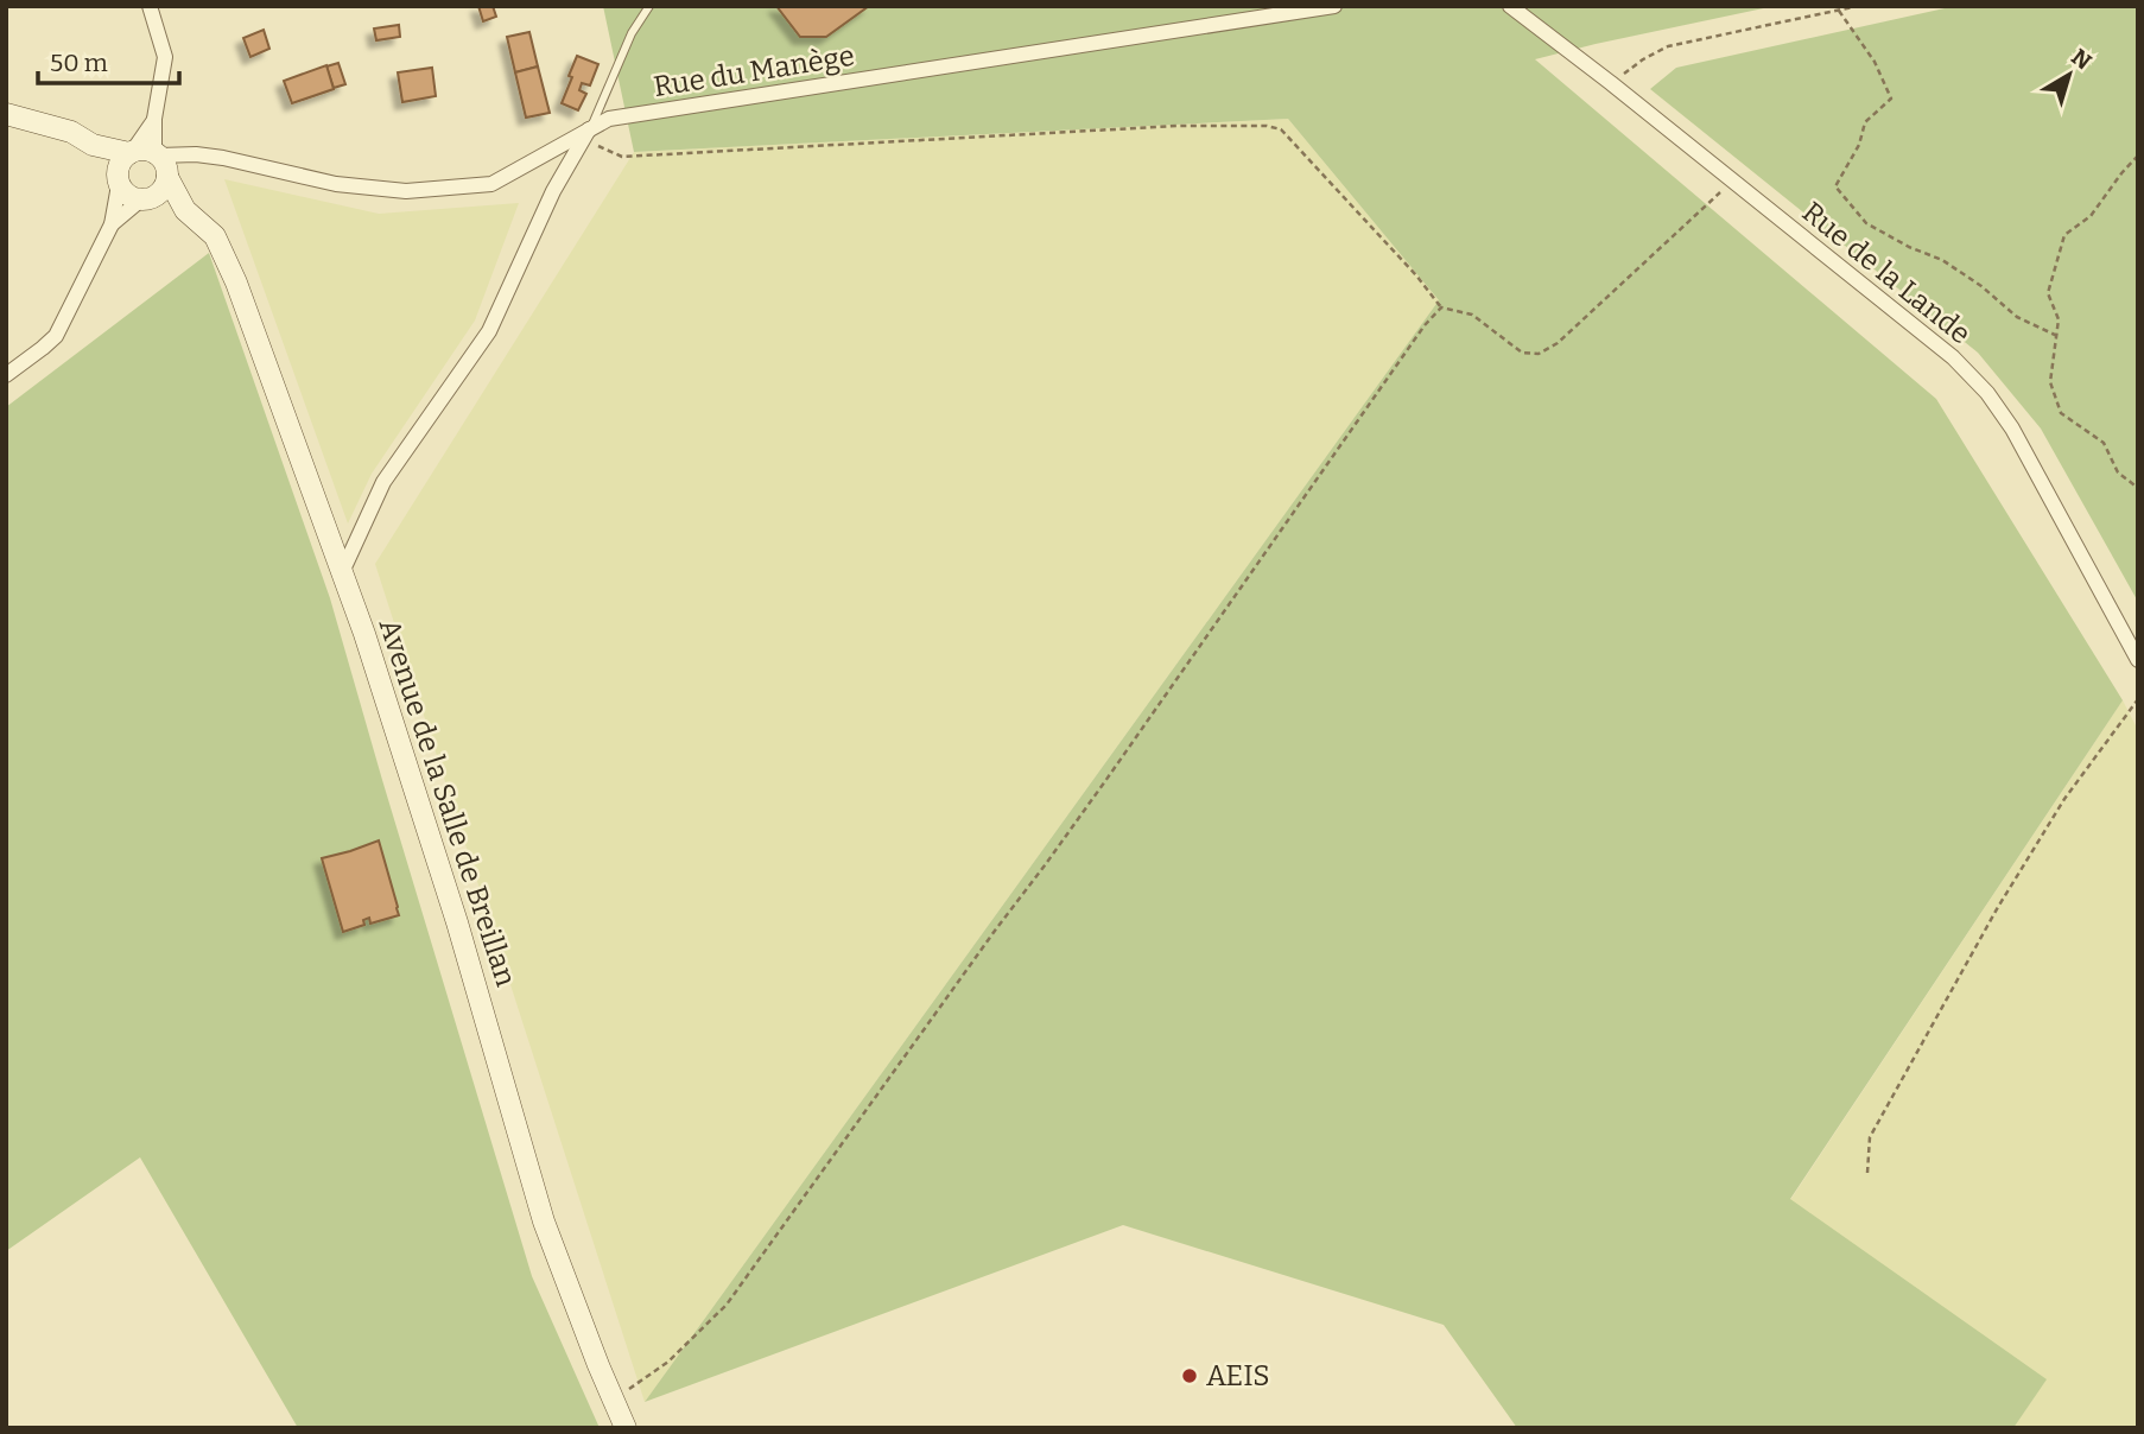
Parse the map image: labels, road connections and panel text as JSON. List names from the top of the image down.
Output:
{
  "streets": {
    "street": ["Rue du Manège", "Rue de la Lande", "Avenue de la Salle de Breillan"]
  },
  "crossings": [
    ["Rue du Manège", "Avenue de la Salle de Breillan"]
  ],
  "places": ["AEIS"],
  "scale_bar": "50 m",
  "north": "top right"
}
